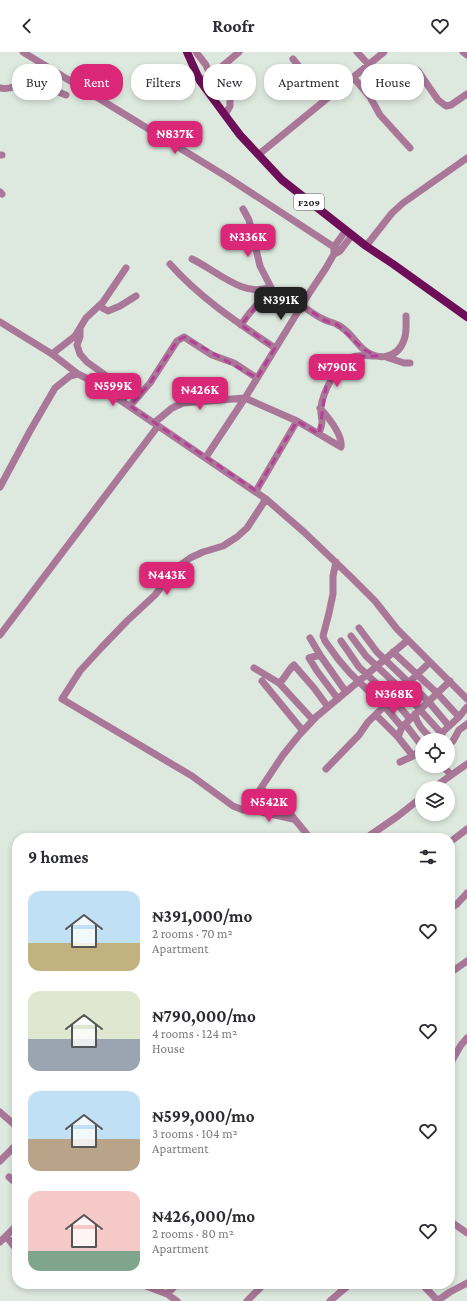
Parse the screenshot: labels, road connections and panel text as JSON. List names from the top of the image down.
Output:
{
  "streets": {
    "main road": ["F209"]
  },
  "page": {
    "header": "Roofr",
    "chip": [
      "Buy",
      "Rent",
      "Filters",
      "New",
      "Apartment",
      "House"
    ],
    "price": [
      "₦837K",
      "₦336K",
      "₦391K",
      "₦790K",
      "₦599K",
      "₦426K",
      "₦443K",
      "₦368K",
      "₦542K"
    ],
    "heading": "9 homes",
    "list": [
      {
        "name": "₦391,000/mo",
        "note": "2 rooms · 70 m² · Apartment"
      },
      {
        "name": "₦790,000/mo",
        "note": "4 rooms · 124 m² · House"
      },
      {
        "name": "₦599,000/mo",
        "note": "3 rooms · 104 m² · Apartment"
      },
      {
        "name": "₦426,000/mo",
        "note": "2 rooms · 80 m² · Apartment"
      }
    ]
  }
}
